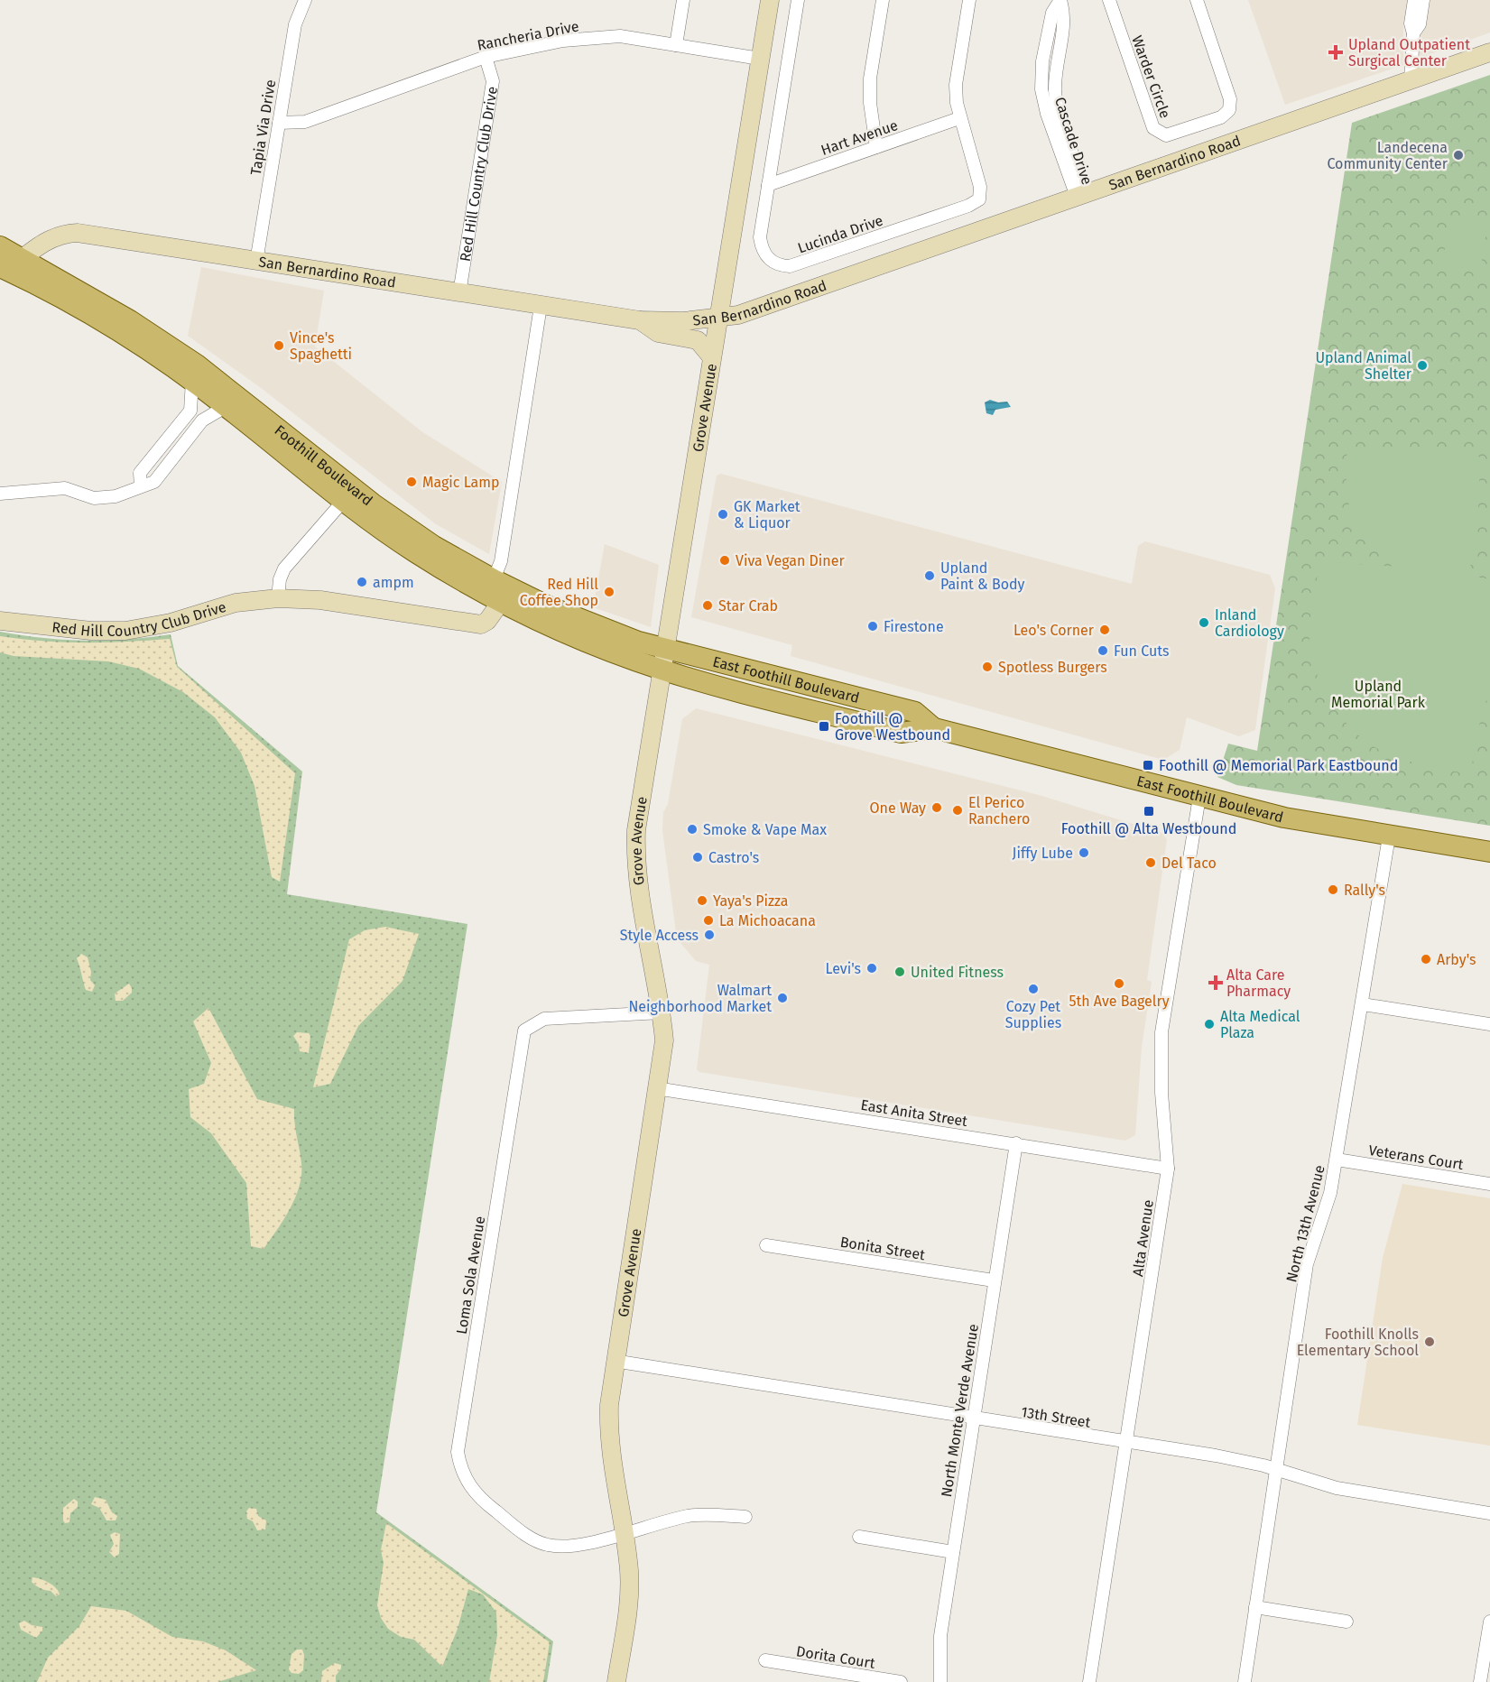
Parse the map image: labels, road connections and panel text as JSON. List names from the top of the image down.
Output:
{
  "streets": {
    "main road": ["Foothill Boulevard", "East Foothill Boulevard"],
    "street": [
      "Rancheria Drive",
      "Warder Circle",
      "Tapia Via Drive",
      "Hart Avenue",
      "Cascade Drive",
      "San Bernardino Road",
      "Red Hill Country Club Drive",
      "Lucinda Drive",
      "Grove Avenue",
      "East Anita Street",
      "Veterans Court",
      "North 13th Avenue",
      "Alta Avenue",
      "Bonita Street",
      "Loma Sola Avenue",
      "North Monte Verde Avenue",
      "13th Street",
      "Dorita Court"
    ]
  },
  "crossings": [
    ["Rancheria Drive", "Tapia Via Drive"],
    ["Rancheria Drive", "Red Hill Country Club Drive"],
    ["Rancheria Drive", "Grove Avenue"],
    ["Tapia Via Drive", "San Bernardino Road"],
    ["Hart Avenue", "Lucinda Drive"],
    ["Cascade Drive", "San Bernardino Road"],
    ["San Bernardino Road", "Red Hill Country Club Drive"],
    ["San Bernardino Road", "Grove Avenue"],
    ["San Bernardino Road", "Foothill Boulevard"],
    ["Red Hill Country Club Drive", "Foothill Boulevard"],
    ["Grove Avenue", "Foothill Boulevard"],
    ["Grove Avenue", "East Foothill Boulevard"],
    ["Grove Avenue", "East Anita Street"],
    ["Grove Avenue", "Loma Sola Avenue"],
    ["Grove Avenue", "13th Street"],
    ["Foothill Boulevard", "East Foothill Boulevard"],
    ["East Foothill Boulevard", "North 13th Avenue"],
    ["East Foothill Boulevard", "Alta Avenue"],
    ["East Anita Street", "Alta Avenue"],
    ["East Anita Street", "North Monte Verde Avenue"],
    ["Veterans Court", "North 13th Avenue"],
    ["North 13th Avenue", "13th Street"],
    ["Alta Avenue", "13th Street"],
    ["Bonita Street", "North Monte Verde Avenue"],
    ["North Monte Verde Avenue", "13th Street"]
  ],
  "parks": ["Upland Memorial Park"],
  "places": {
    "health": ["Upland Outpatient Surgical Center", "Alta Care Pharmacy"],
    "other": [
      "Landecena Community Center",
      "Vince's Spaghetti",
      "Upland Animal Shelter",
      "Magic Lamp",
      "GK Market & Liquor",
      "Viva Vegan Diner",
      "Upland Paint & Body",
      "ampm",
      "Red Hill Coffee Shop",
      "Star Crab",
      "Inland Cardiology",
      "Firestone",
      "Leo's Corner",
      "Fun Cuts",
      "Spotless Burgers",
      "One Way",
      "El Perico Ranchero",
      "Smoke & Vape Max",
      "Jiffy Lube",
      "Castro's",
      "Del Taco",
      "Rally's",
      "Yaya's Pizza",
      "La Michoacana",
      "Style Access",
      "Arby's",
      "Levi's",
      "United Fitness",
      "5th Ave Bagelry",
      "Cozy Pet Supplies",
      "Walmart Neighborhood Market",
      "Alta Medical Plaza",
      "Foothill Knolls Elementary School"
    ],
    "transit": ["Foothill @ Grove Westbound", "Foothill @ Memorial Park Eastbound", "Foothill @ Alta Westbound"]
  }
}
